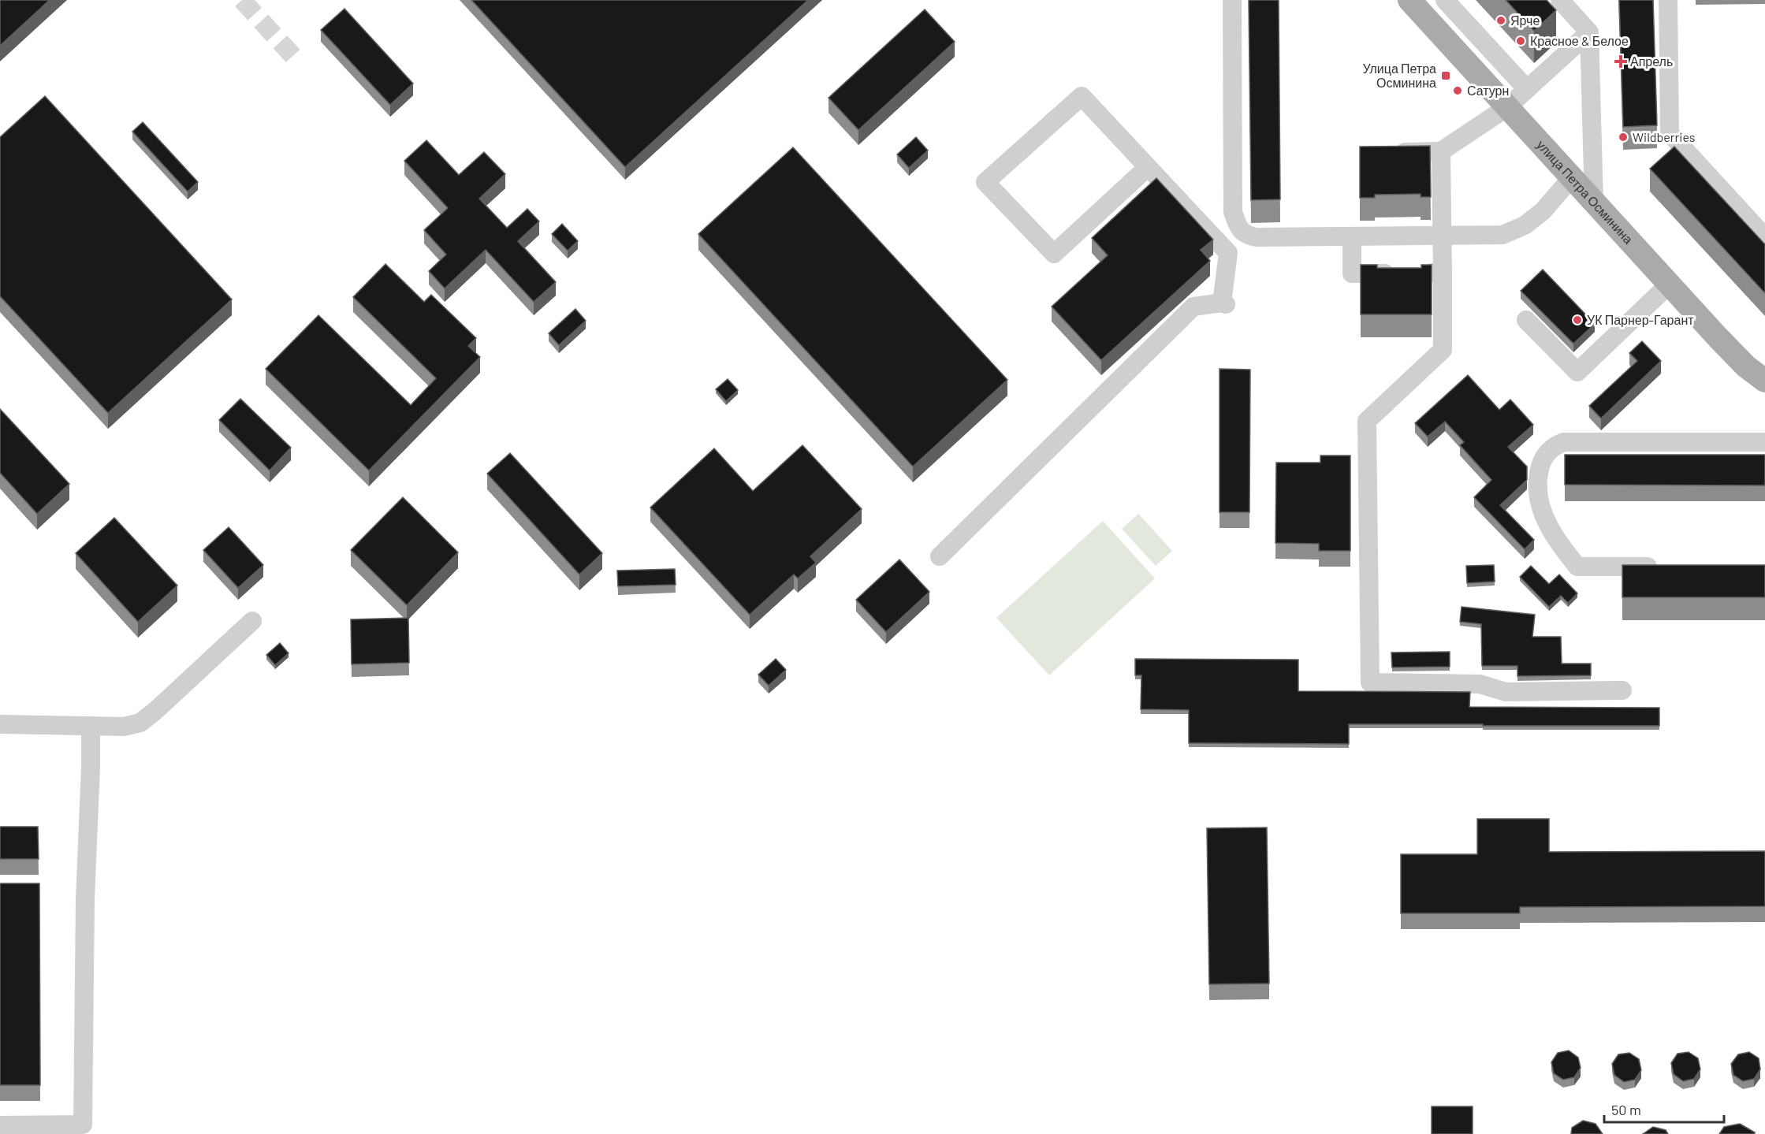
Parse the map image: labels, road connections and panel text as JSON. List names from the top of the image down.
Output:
{
  "streets": {
    "main road": ["улица Петра Осминина"]
  },
  "places": {
    "other": [
      "Ярче",
      "Красное & Белое",
      "Сатурн",
      "Wildberries",
      "УК Парнер-Гарант"
    ],
    "health": ["Апрель"],
    "transit": ["Улица Петра Осминина"]
  },
  "scale_bar": "50 m"
}
